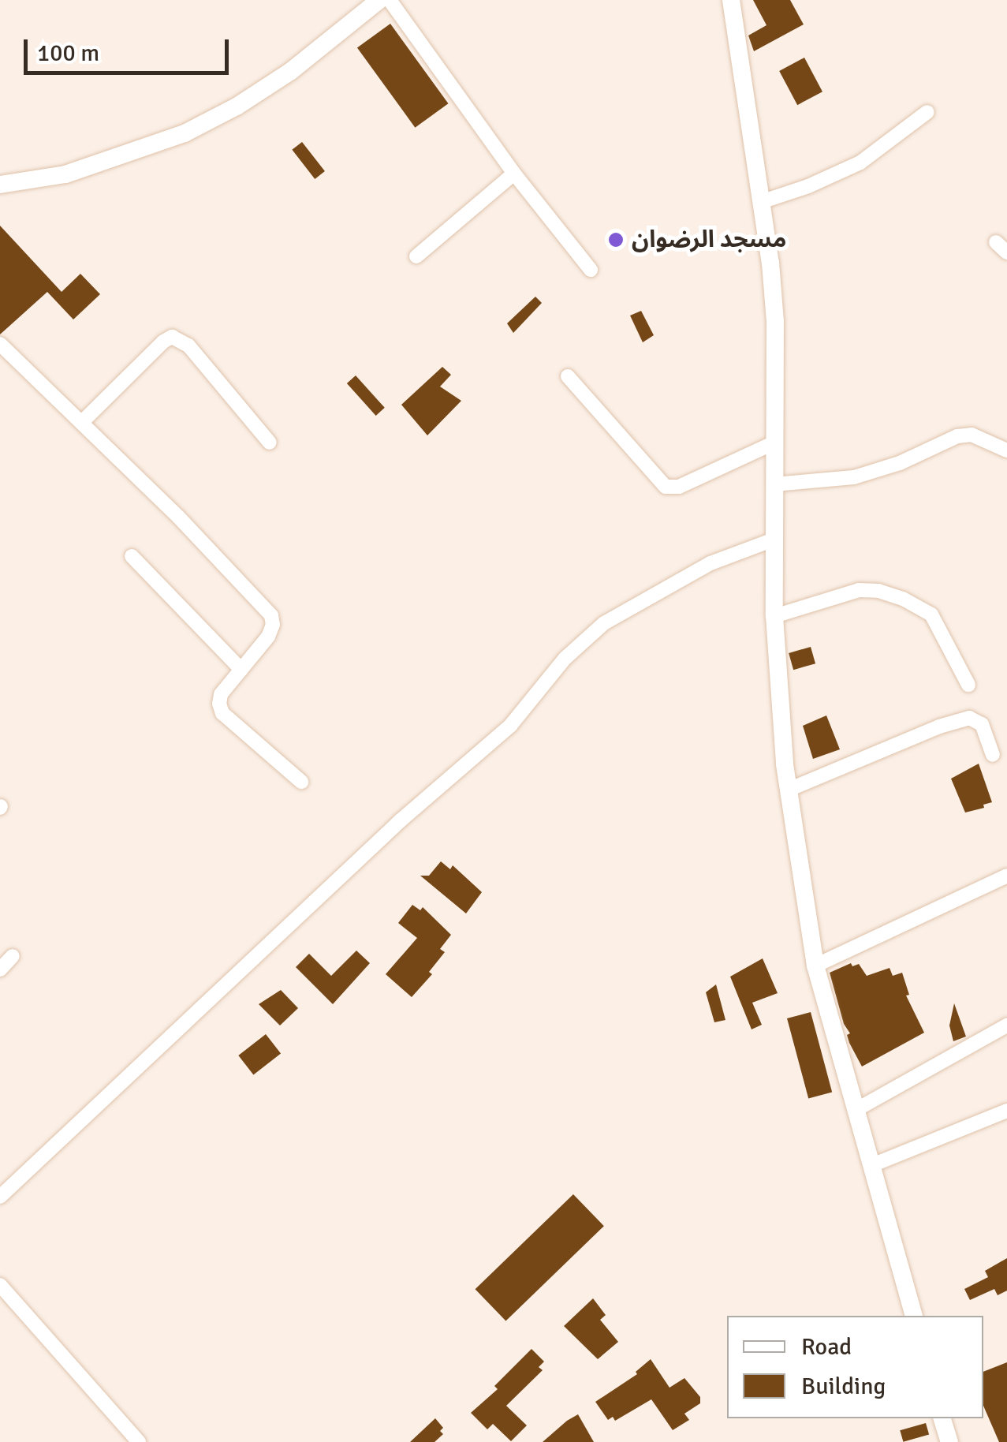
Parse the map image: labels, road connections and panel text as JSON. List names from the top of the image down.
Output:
{
  "places": ["مسجد الرضوان"],
  "legend": ["Road", "Building"],
  "scale_bar": "100 m"
}
